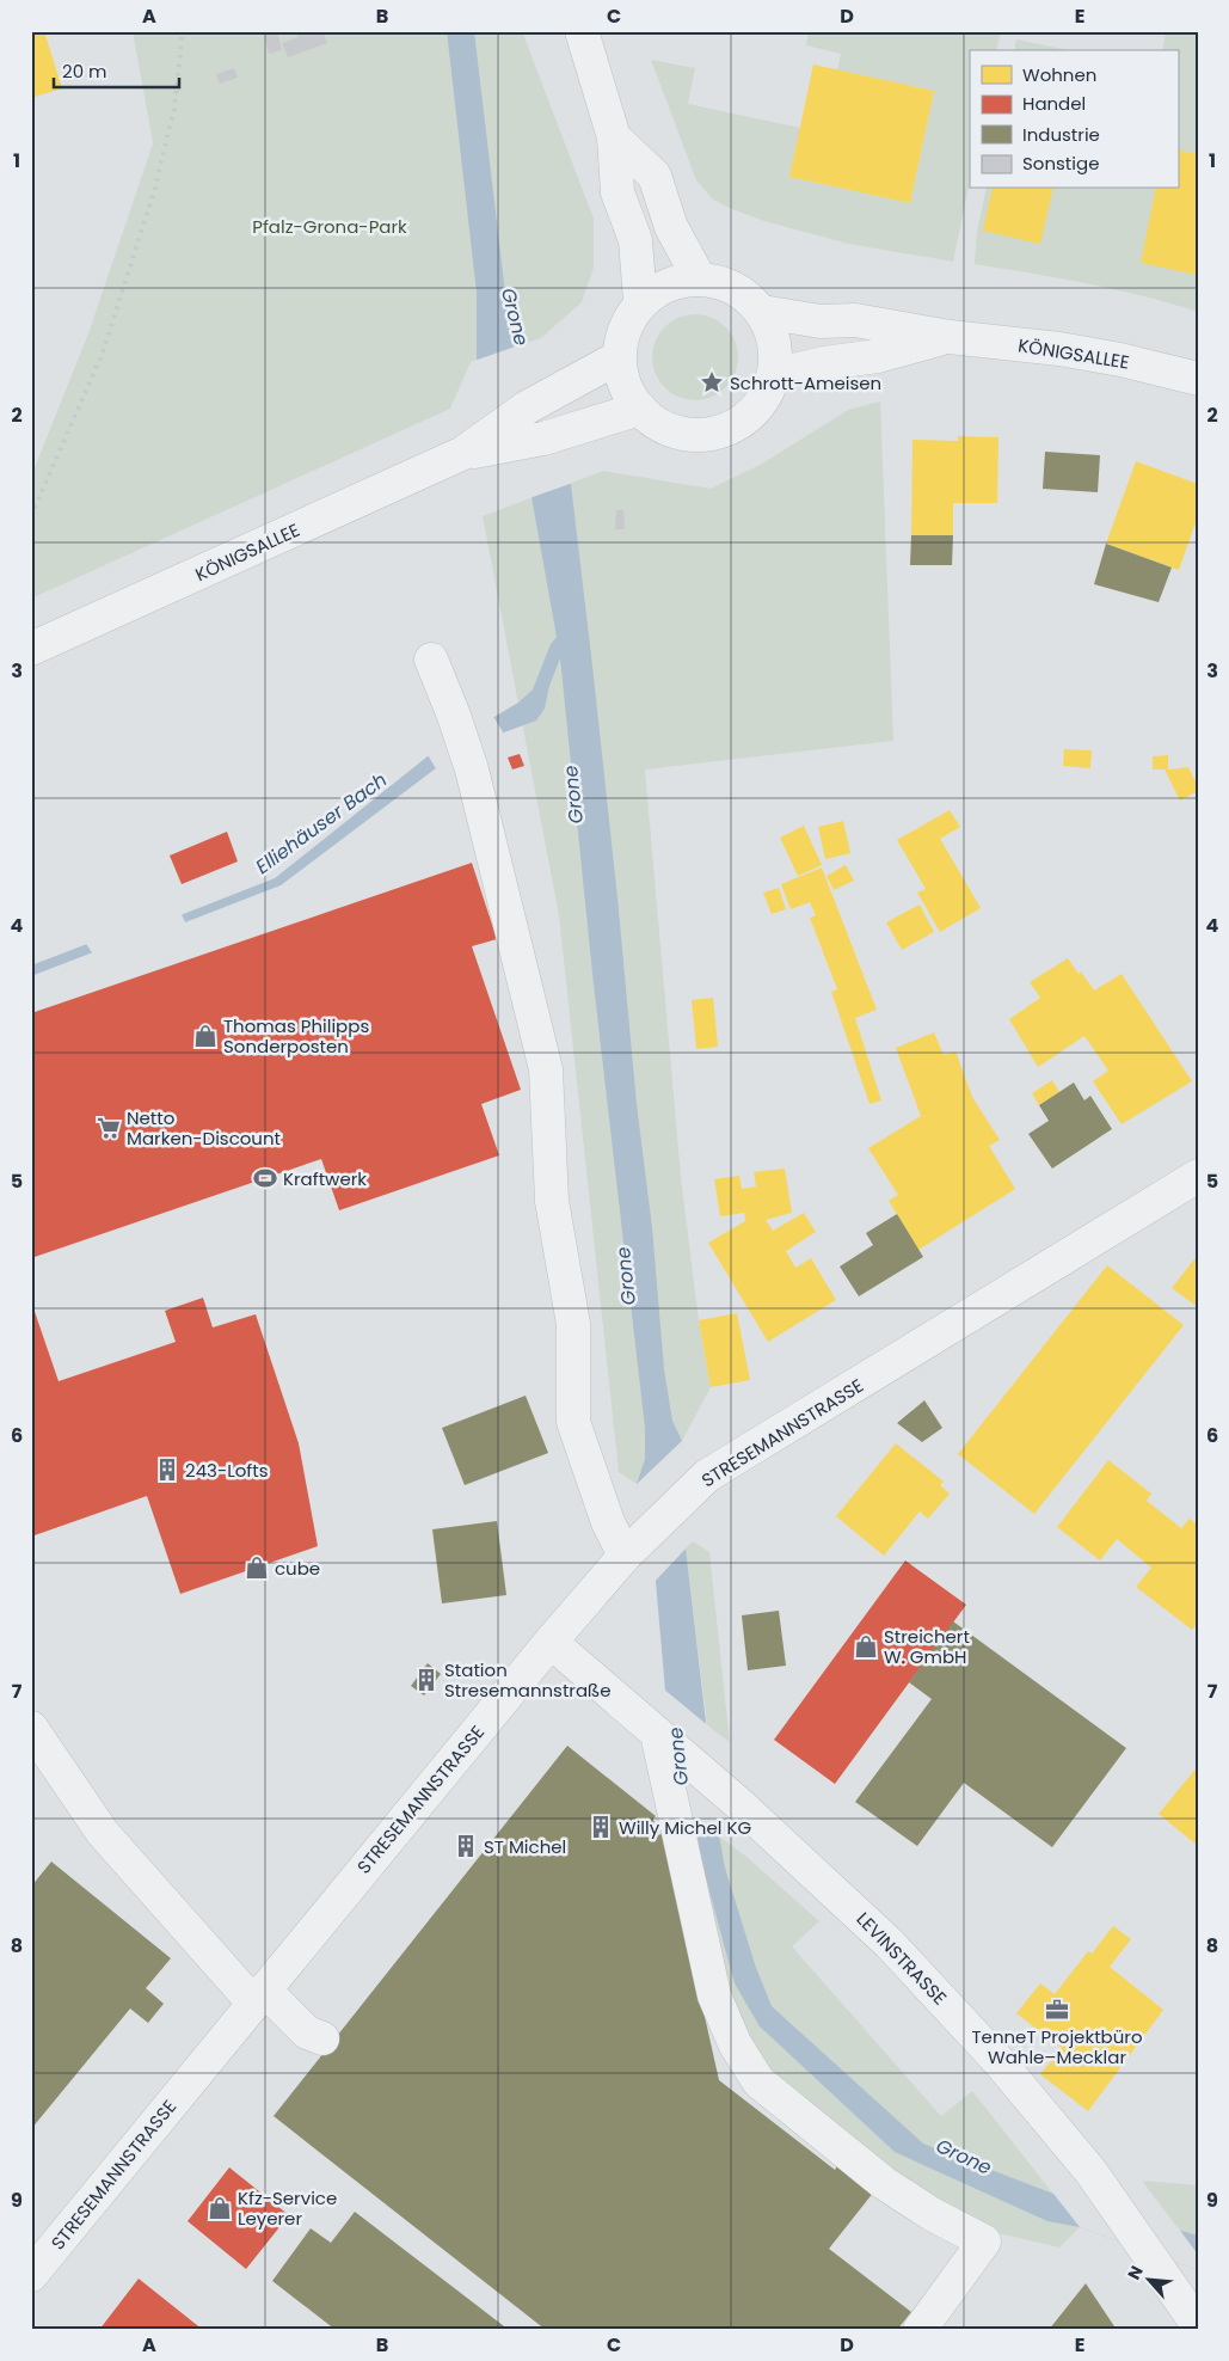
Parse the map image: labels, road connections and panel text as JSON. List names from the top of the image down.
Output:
{
  "streets": {
    "street": ["KÖNIGSALLEE", "STRESEMANNSTRASSE", "LEVINSTRASSE"]
  },
  "crossings": [
    ["STRESEMANNSTRASSE", "LEVINSTRASSE"]
  ],
  "water": ["Grone", "Elliehäuser Bach"],
  "parks": ["Pfalz-Grona-Park"],
  "places": {
    "place": ["Schrott-Ameisen"],
    "shop": [
      "Thomas Philipps Sonderposten",
      "cube",
      "Streichert W. GmbH",
      "Kfz-Service Leyerer"
    ],
    "supermarket": ["Netto Marken-Discount"],
    "sports": ["Kraftwerk"],
    "building": [
      "243-Lofts",
      "Station Stresemannstraße",
      "Willy Michel KG",
      "ST Michel"
    ],
    "office": ["TenneT Projektbüro Wahle–Mecklar"]
  },
  "legend": [
    "Wohnen",
    "Handel",
    "Industrie",
    "Sonstige"
  ],
  "scale_bar": "20 m",
  "north": "top left",
  "grid": {
    "columns": [
      "A",
      "B",
      "C",
      "D",
      "E"
    ],
    "rows": [
      "1",
      "2",
      "3",
      "4",
      "5",
      "6",
      "7",
      "8",
      "9"
    ]
  }
}
